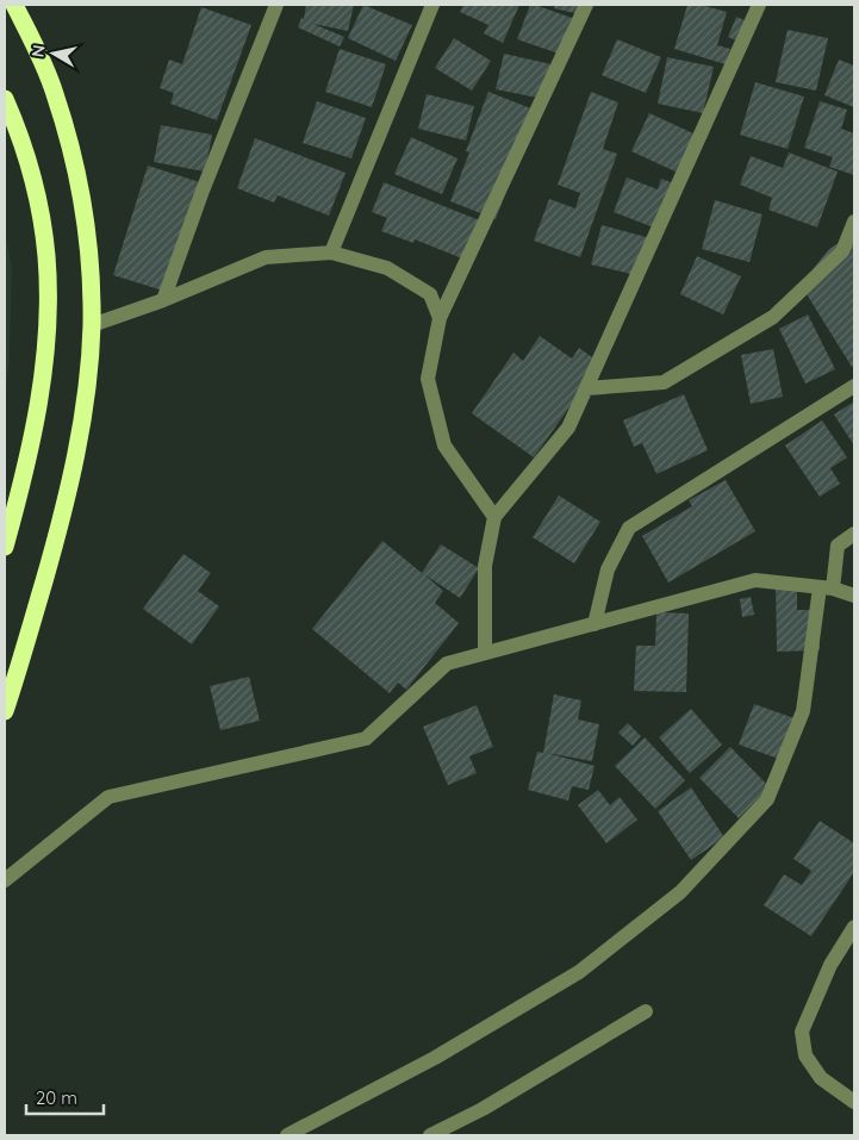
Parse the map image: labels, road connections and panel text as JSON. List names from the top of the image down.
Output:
{
  "scale_bar": "20 m",
  "north": "left"
}
